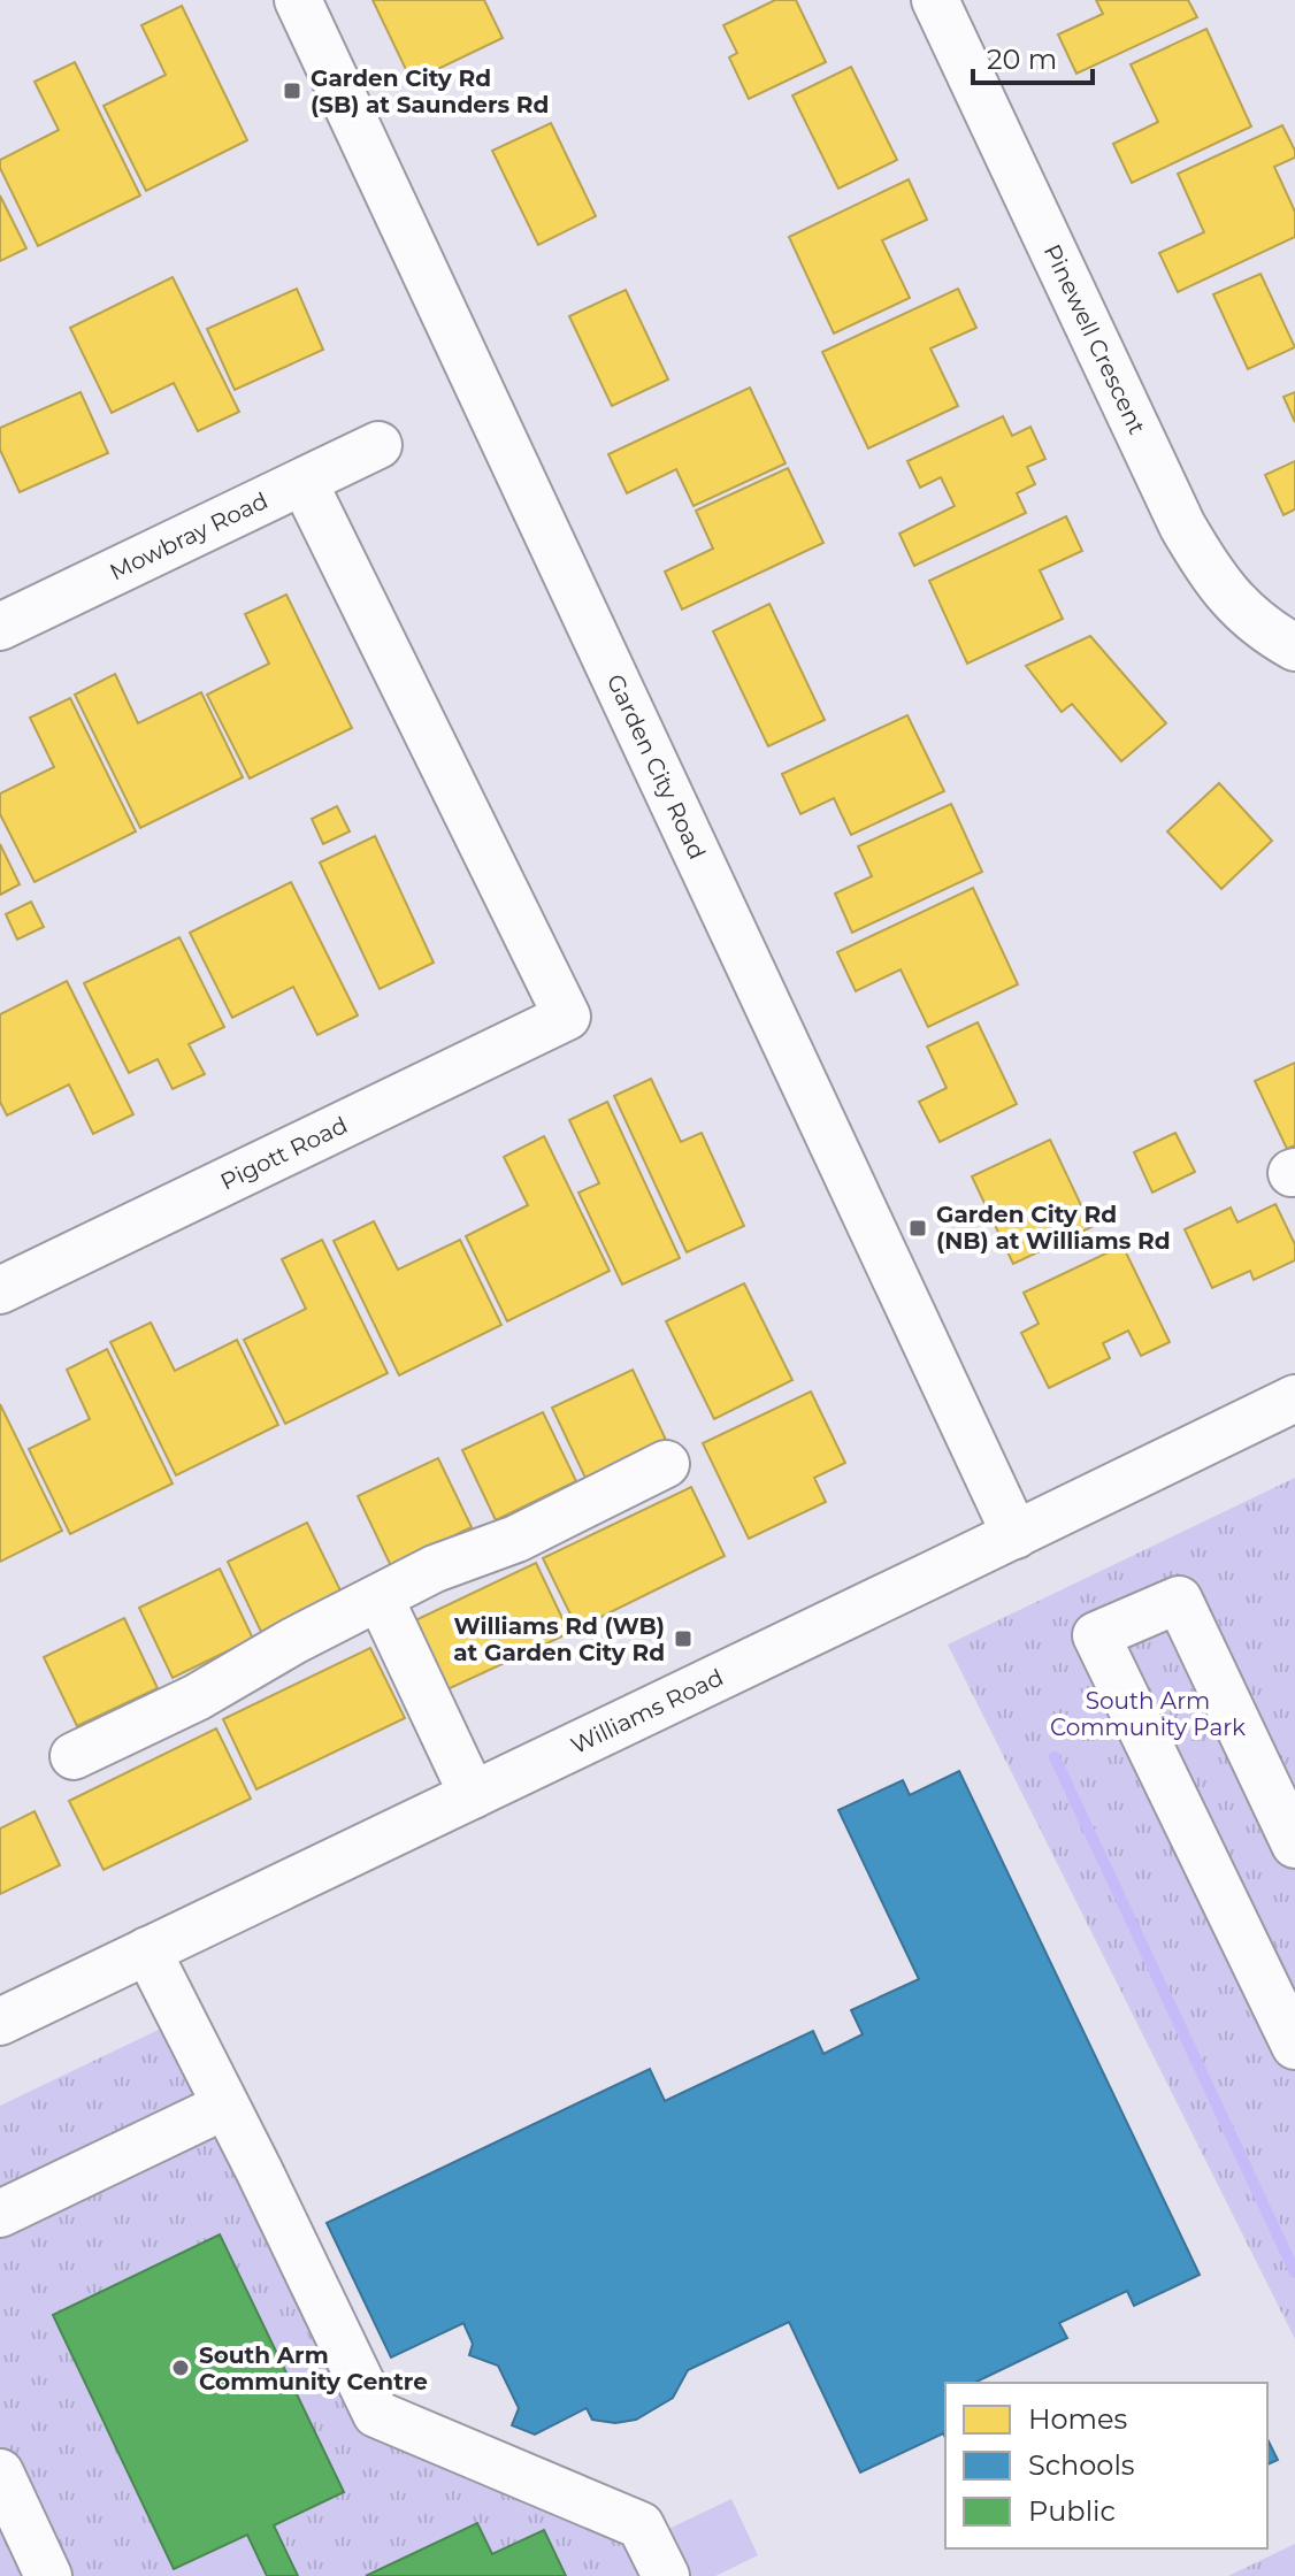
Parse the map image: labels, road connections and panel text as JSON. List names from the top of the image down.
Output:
{
  "streets": {
    "street": [
      "Pinewell Crescent",
      "Mowbray Road",
      "Garden City Road",
      "Pigott Road",
      "Williams Road"
    ]
  },
  "crossings": [
    ["Mowbray Road", "Pigott Road"],
    ["Garden City Road", "Williams Road"]
  ],
  "parks": ["South Arm Community Park"],
  "places": {
    "transit": ["Garden City Rd (SB) at Saunders Rd", "Garden City Rd (NB) at Williams Rd", "Williams Rd (WB) at Garden City Rd"],
    "other": ["South Arm Community Centre"]
  },
  "legend": ["Homes", "Schools", "Public"],
  "scale_bar": "20 m"
}
